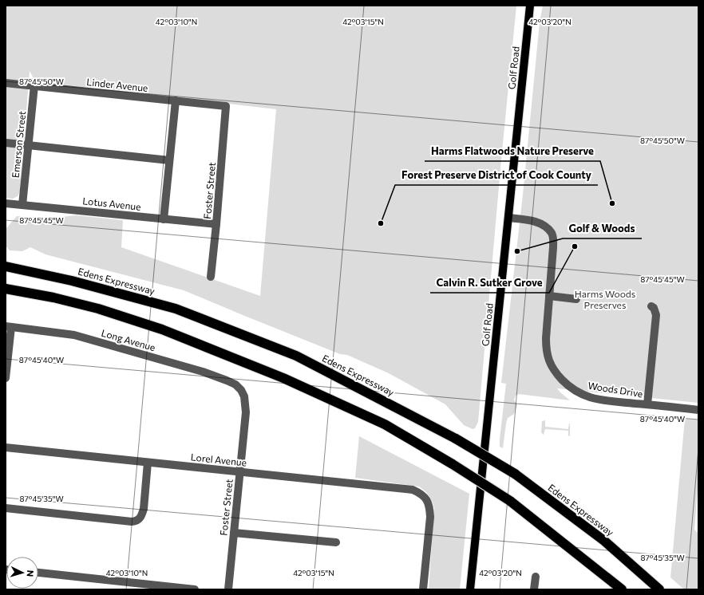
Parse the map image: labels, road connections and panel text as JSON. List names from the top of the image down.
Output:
{
  "streets": {
    "highway": ["Edens Expressway"],
    "main road": ["Golf Road"],
    "street": [
      "Linder Avenue",
      "Emerson Street",
      "Foster Street",
      "Lotus Avenue",
      "Long Avenue",
      "Woods Drive",
      "Lorel Avenue"
    ]
  },
  "crossings": [
    ["Golf Road", "Woods Drive"],
    ["Linder Avenue", "Emerson Street"],
    ["Linder Avenue", "Foster Street"],
    ["Emerson Street", "Lotus Avenue"],
    ["Foster Street", "Lotus Avenue"],
    ["Foster Street", "Long Avenue"],
    ["Foster Street", "Lorel Avenue"]
  ],
  "parks": ["Harms Woods Preserves"],
  "places": [
    "Harms Flatwoods Nature Preserve",
    "Forest Preserve District of Cook County",
    "Calvin R. Sutker Grove",
    "Golf & Woods"
  ],
  "north": "right",
  "coordinates": [
    "42°03'10\"N",
    "42°03'15\"N",
    "42°03'20\"N",
    "87°45'50\"W",
    "87°45'45\"W",
    "87°45'40\"W",
    "87°45'35\"W"
  ]
}
